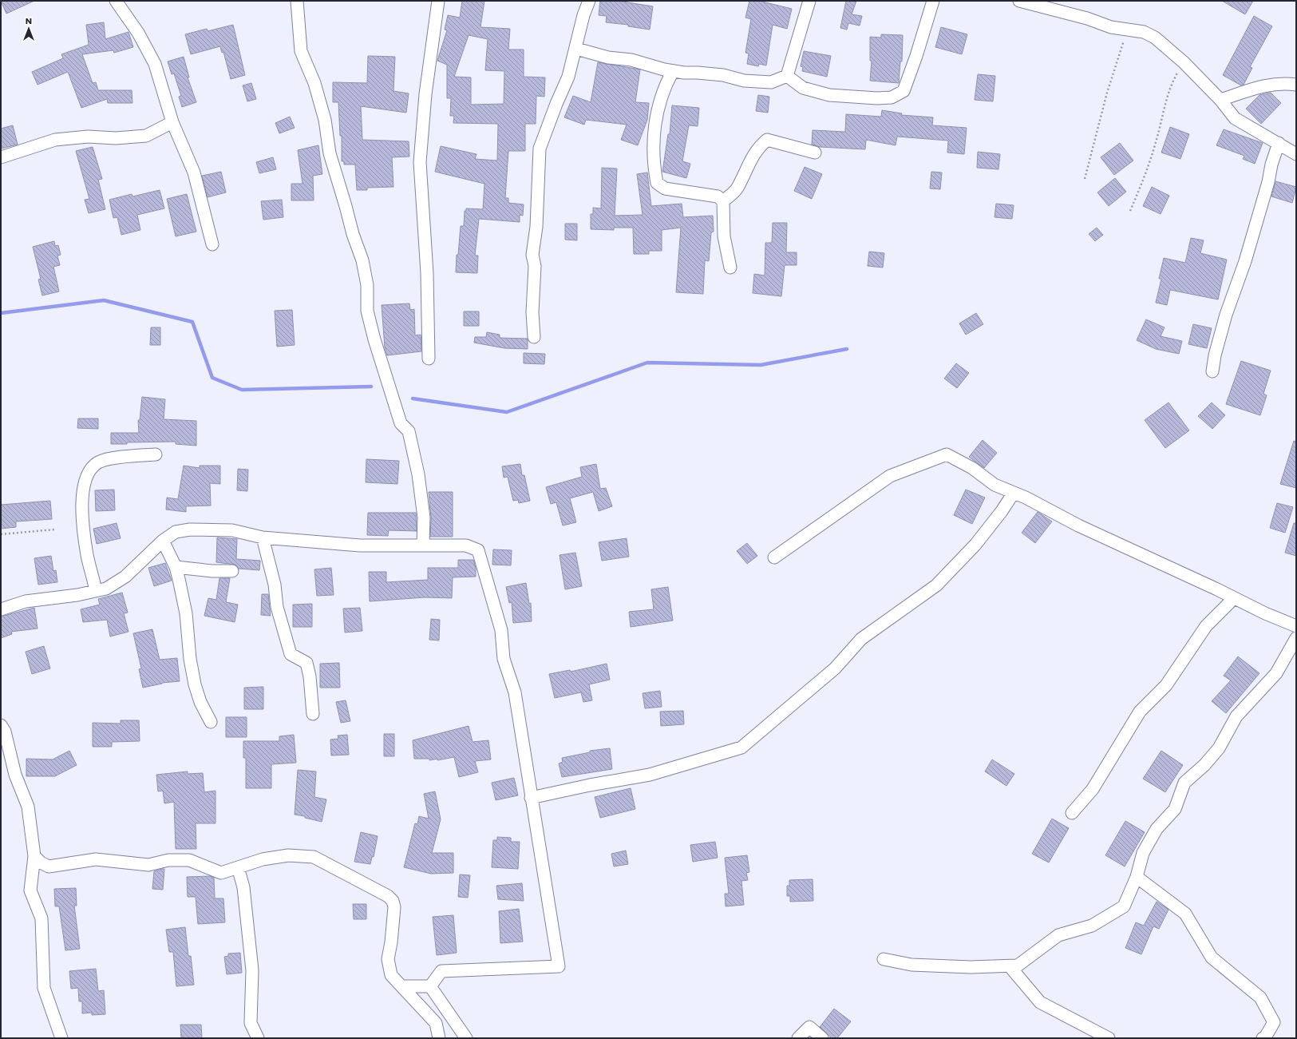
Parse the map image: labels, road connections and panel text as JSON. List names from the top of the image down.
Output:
{
  "north": "top"
}
